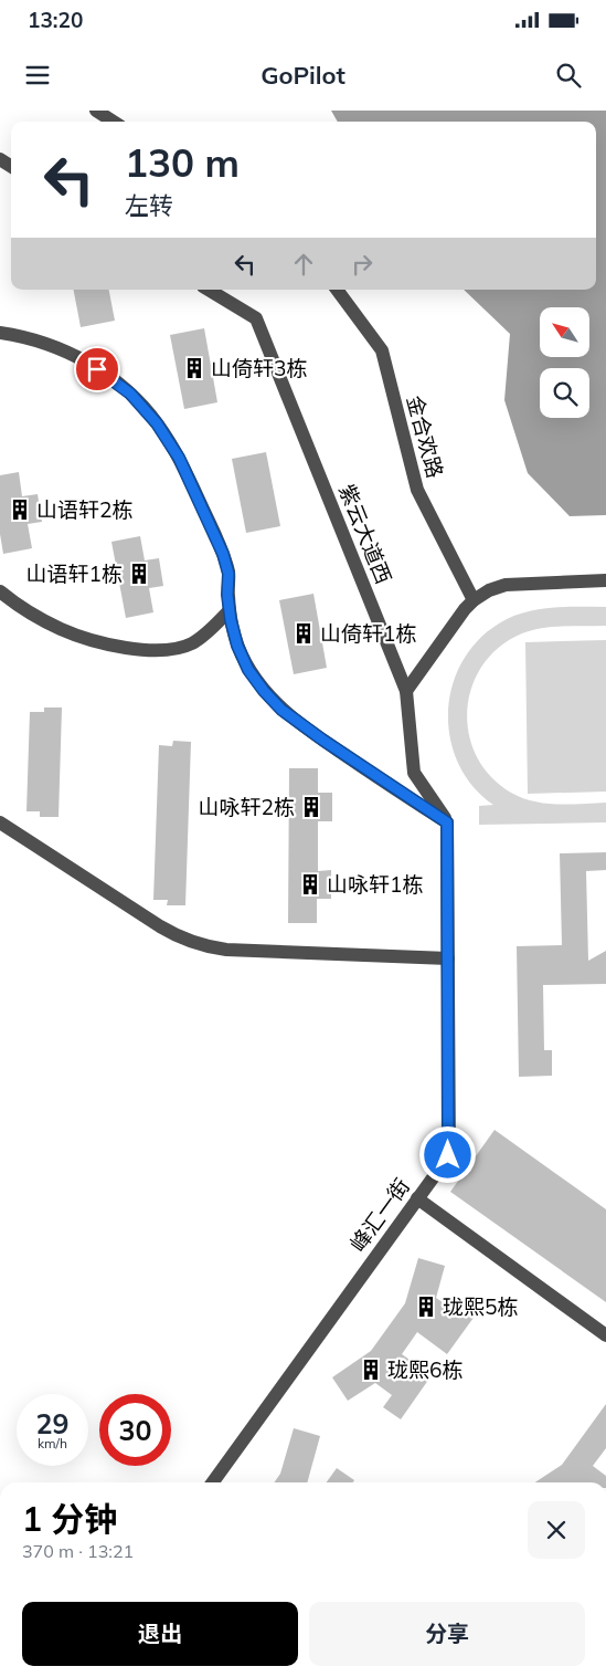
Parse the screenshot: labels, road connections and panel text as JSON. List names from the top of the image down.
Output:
{
  "streets": {
    "street": ["金合欢路", "紫云大道西", "峰汇一街"]
  },
  "crossings": [
    ["紫云大道西", "峰汇一街"]
  ],
  "places": {
    "building": [
      "山倚轩3栋",
      "山语轩2栋",
      "山语轩1栋",
      "山倚轩1栋",
      "山咏轩2栋",
      "山咏轩1栋",
      "珑熙5栋",
      "珑熙6栋"
    ]
  },
  "north": "top left",
  "page": {
    "status": "13:20",
    "header": "GoPilot",
    "turn": ["130 m", "左转"],
    "speed": "29 km/h",
    "limit": "30",
    "heading": ["1 分钟", "370 m · 13:21"],
    "buttons": ["退出", "分享"]
  }
}
